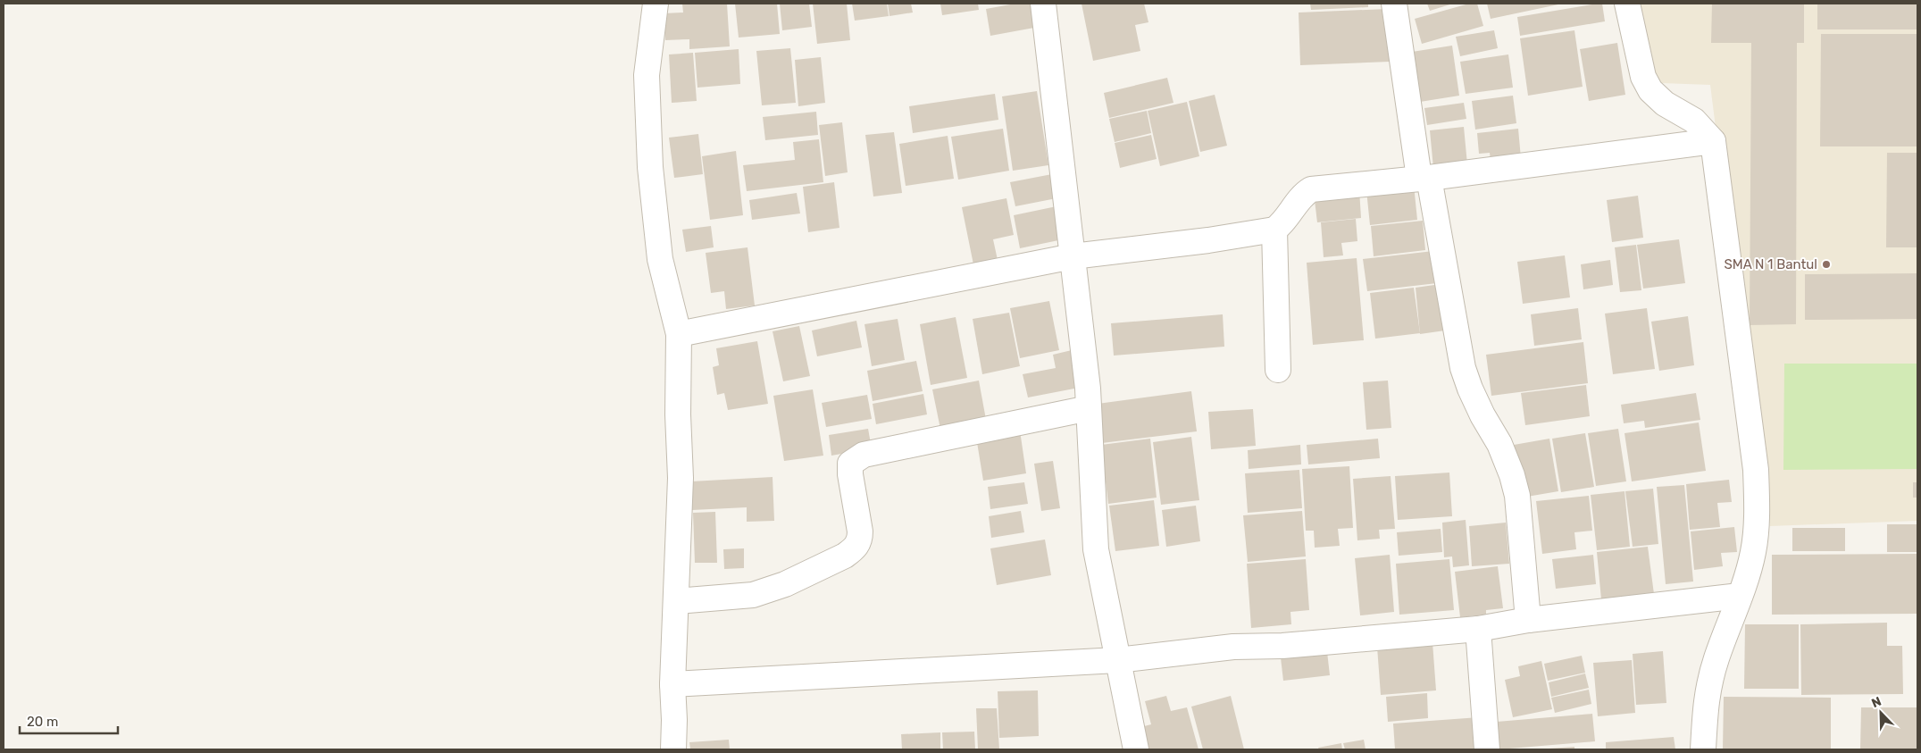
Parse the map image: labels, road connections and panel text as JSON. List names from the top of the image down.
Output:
{
  "places": ["SMA N 1 Bantul"],
  "scale_bar": "20 m",
  "north": "top left"
}
